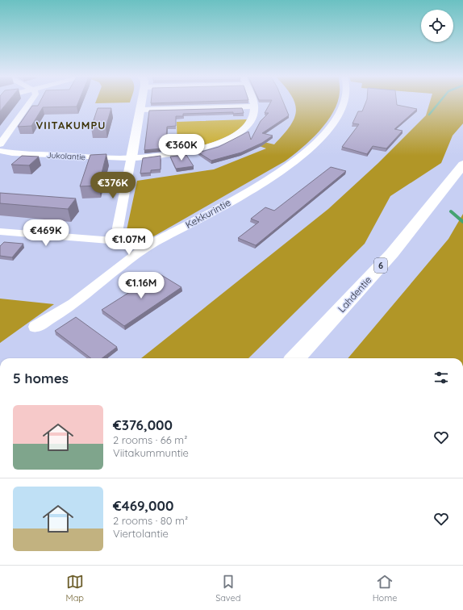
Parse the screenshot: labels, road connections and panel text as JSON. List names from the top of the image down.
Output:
{
  "streets": {
    "main road": ["6", "Lahdentie"],
    "street": ["Jukolantie", "Kekkurintie"]
  },
  "districts": ["VIITAKUMPU"],
  "page": {
    "price": [
      "€360K",
      "€376K",
      "€469K",
      "€1.07M",
      "€1.16M"
    ],
    "heading": "5 homes",
    "list": [
      {
        "name": "€376,000",
        "note": "2 rooms · 66 m² · Viitakummuntie"
      },
      {
        "name": "€469,000",
        "note": "2 rooms · 80 m² · Viertolantie"
      }
    ],
    "tabs": ["Map", "Saved", "Home"]
  }
}
